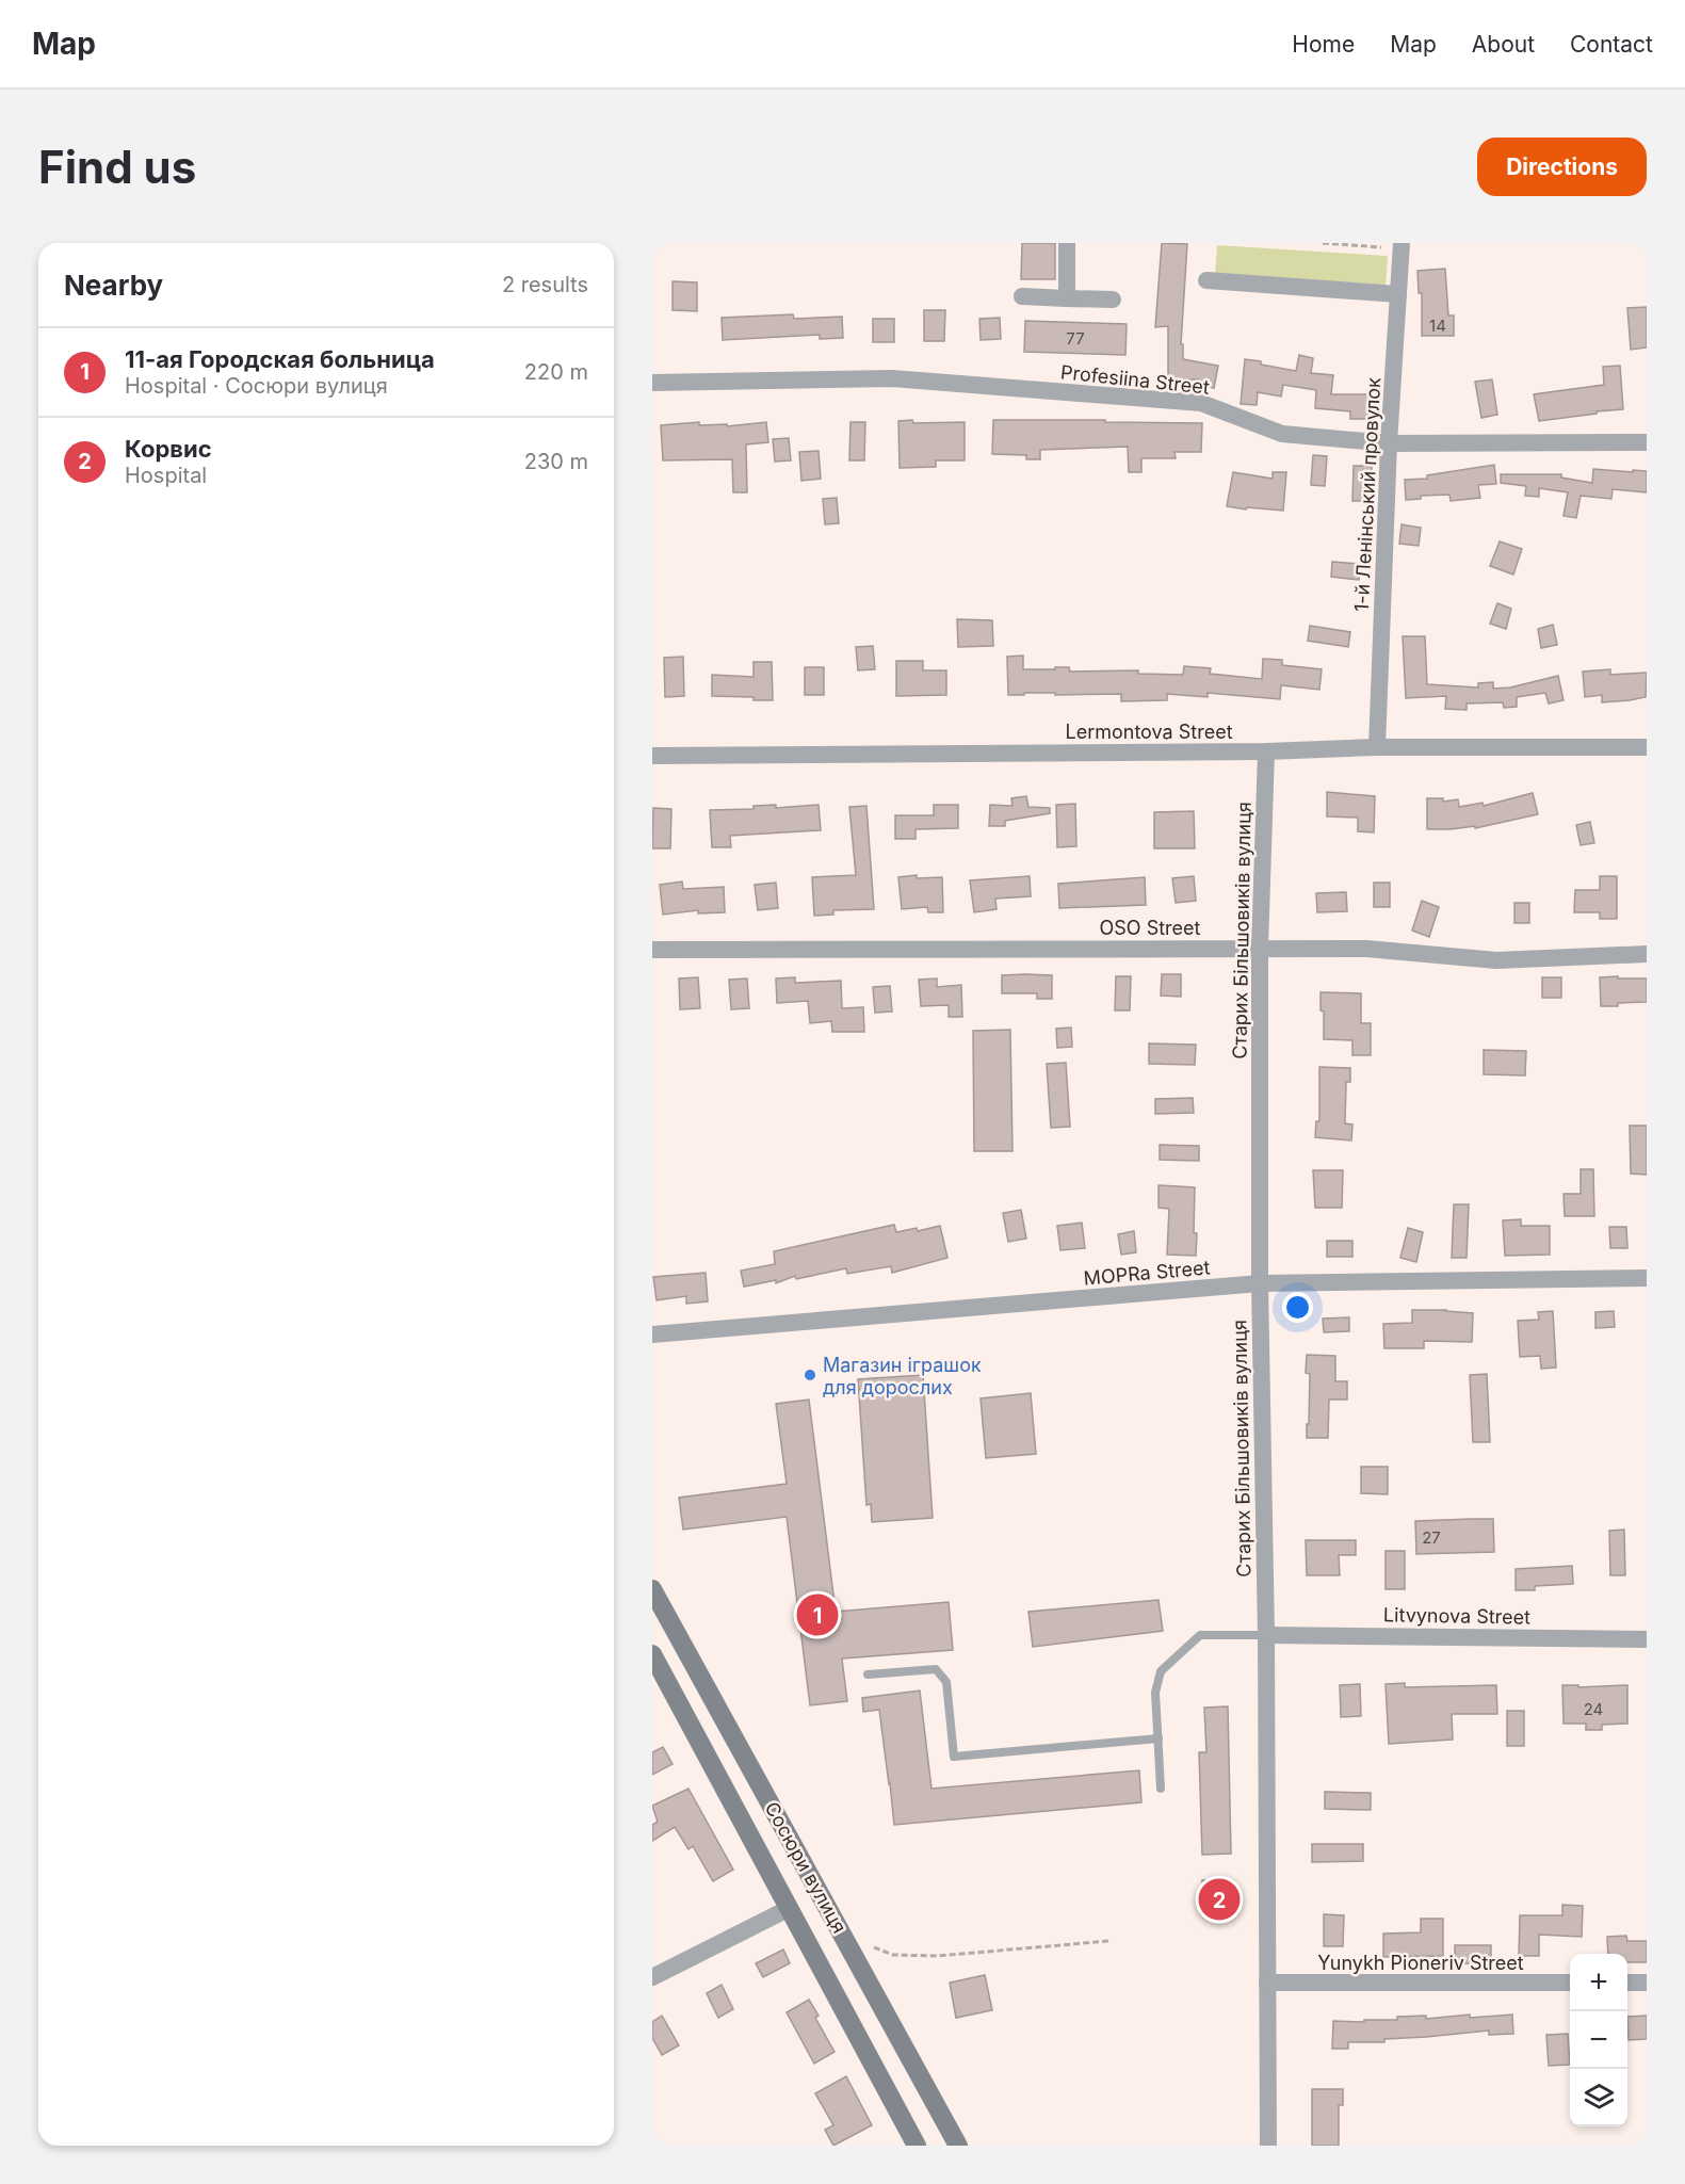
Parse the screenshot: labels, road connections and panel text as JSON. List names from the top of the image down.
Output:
{
  "streets": {
    "street": [
      "Profesiina Street",
      "1-й Ленінський провулок",
      "Lermontova Street",
      "OSO Street",
      "Старих Більшовиків вулиця",
      "MOPRa Street",
      "Litvynova Street",
      "Сосюри вулиця",
      "Yunykh Pioneriv Street"
    ]
  },
  "crossings": [
    ["Profesiina Street", "1-й Ленінський провулок"],
    ["1-й Ленінський провулок", "Lermontova Street"],
    ["Lermontova Street", "Старих Більшовиків вулиця"],
    ["OSO Street", "Старих Більшовиків вулиця"],
    ["Старих Більшовиків вулиця", "MOPRa Street"],
    ["Старих Більшовиків вулиця", "Litvynova Street"],
    ["Старих Більшовиків вулиця", "Yunykh Pioneriv Street"]
  ],
  "places": ["Магазин іграшок для дорослих"],
  "house_numbers": [
    "14",
    "77",
    "27",
    "24"
  ],
  "page": {
    "header": "Map",
    "nav": [
      "Home",
      "Map",
      "About",
      "Contact"
    ],
    "buttons": "Directions",
    "title": "Find us",
    "heading": ["Nearby", "2 results"],
    "list": [
      {
        "mark": "1",
        "name": "11-ая Городская больница",
        "note": "Hospital · Сосюри вулиця",
        "value": "220 m"
      },
      {
        "mark": "2",
        "name": "Корвис",
        "note": "Hospital",
        "value": "230 m"
      }
    ],
    "pins": ["1", "2"],
    "map_buttons": ["+", "−"]
  }
}
